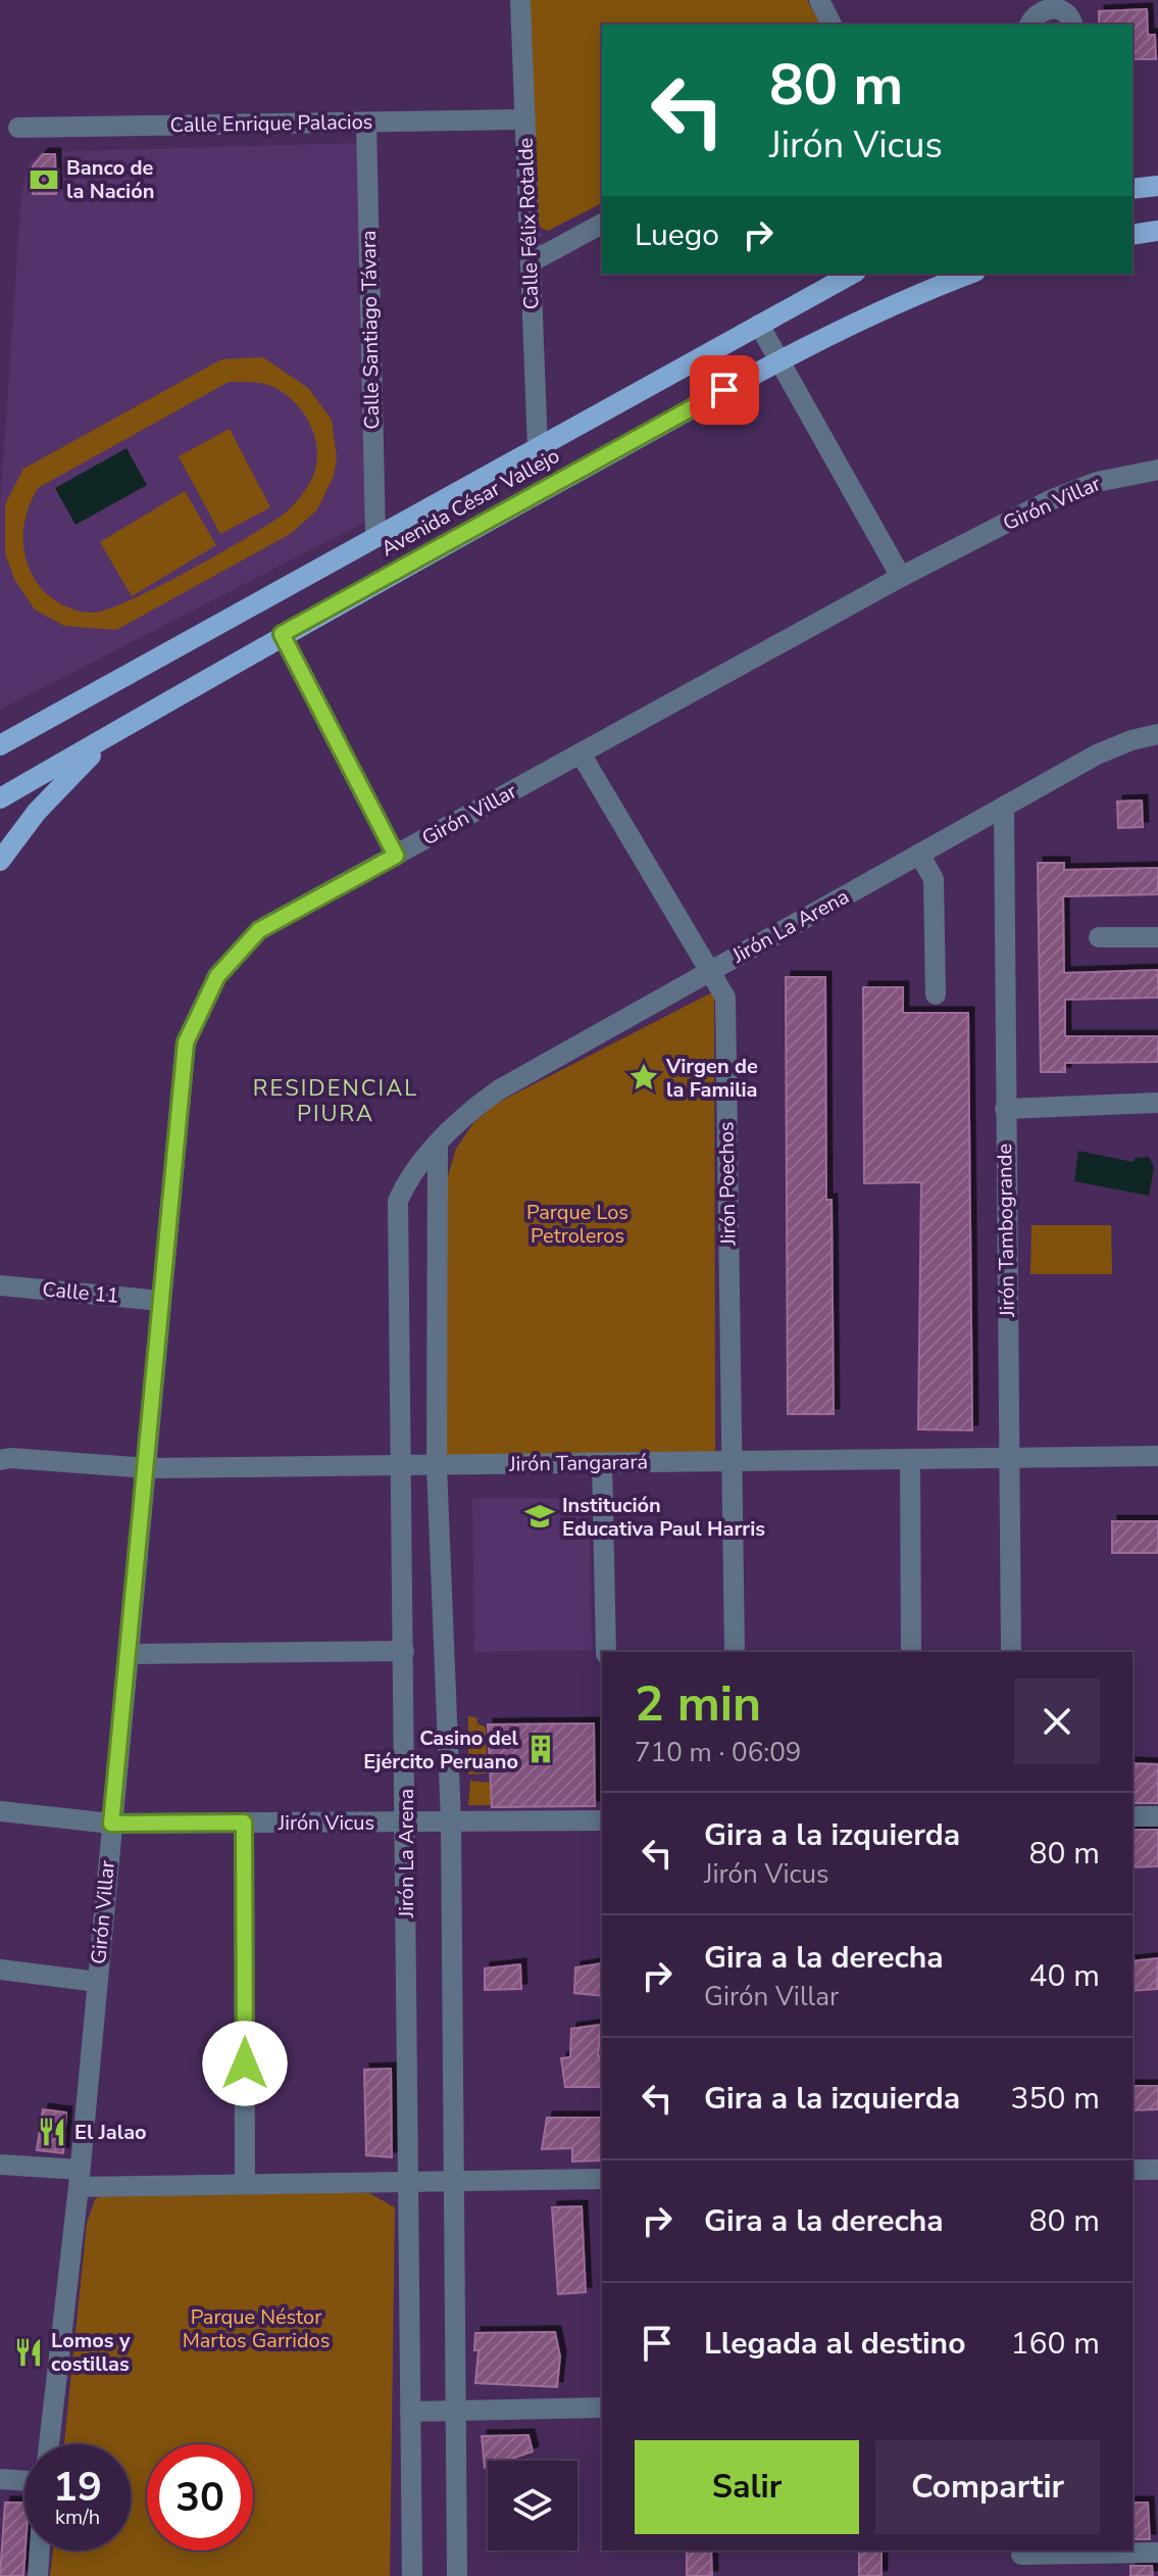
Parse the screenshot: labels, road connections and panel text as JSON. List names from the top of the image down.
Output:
{
  "streets": {
    "main road": ["Avenida César Vallejo"],
    "street": [
      "Calle Enrique Palacios",
      "Calle Félix Rotalde",
      "Calle Santiago Távara",
      "Girón Villar",
      "Jirón La Arena",
      "Jirón Poechos",
      "Jirón Tambogrande",
      "Calle 11",
      "Jirón Tangarará",
      "Jirón Vicus"
    ]
  },
  "crossings": [
    ["Calle Enrique Palacios", "Calle Félix Rotalde"],
    ["Calle Enrique Palacios", "Calle Santiago Távara"],
    ["Calle Félix Rotalde", "Avenida César Vallejo"],
    ["Calle Santiago Távara", "Avenida César Vallejo"],
    ["Girón Villar", "Jirón Poechos"],
    ["Girón Villar", "Calle 11"],
    ["Girón Villar", "Jirón Tangarará"],
    ["Girón Villar", "Jirón Vicus"],
    ["Jirón La Arena", "Jirón Poechos"],
    ["Jirón La Arena", "Jirón Tambogrande"],
    ["Jirón La Arena", "Jirón Tangarará"],
    ["Jirón La Arena", "Jirón Vicus"],
    ["Jirón Poechos", "Jirón Tangarará"],
    ["Jirón Tambogrande", "Jirón Tangarará"]
  ],
  "districts": ["RESIDENCIAL PIURA"],
  "parks": ["Parque Los Petroleros", "Parque Néstor Martos Garridos"],
  "places": {
    "bank": ["Banco de la Nación"],
    "place": ["Virgen de la Familia"],
    "school or university": ["Institución Educativa Paul Harris"],
    "building": ["Casino del Ejército Peruano"],
    "restaurant": ["El Jalao", "Lomos y costillas"]
  },
  "page": {
    "turn": ["80 m", "Jirón Vicus"],
    "then": "Luego",
    "heading": ["2 min", "710 m · 06:09"],
    "list": [
      {
        "name": "Gira a la izquierda",
        "note": "Jirón Vicus",
        "value": "80 m"
      },
      {
        "name": "Gira a la derecha",
        "note": "Girón Villar",
        "value": "40 m"
      },
      {
        "name": "Gira a la izquierda",
        "value": "350 m"
      },
      {
        "name": "Gira a la derecha",
        "value": "80 m"
      },
      {
        "name": "Llegada al destino",
        "value": "160 m"
      }
    ],
    "buttons": ["Salir", "Compartir"],
    "speed": "19 km/h",
    "limit": "30"
  }
}
